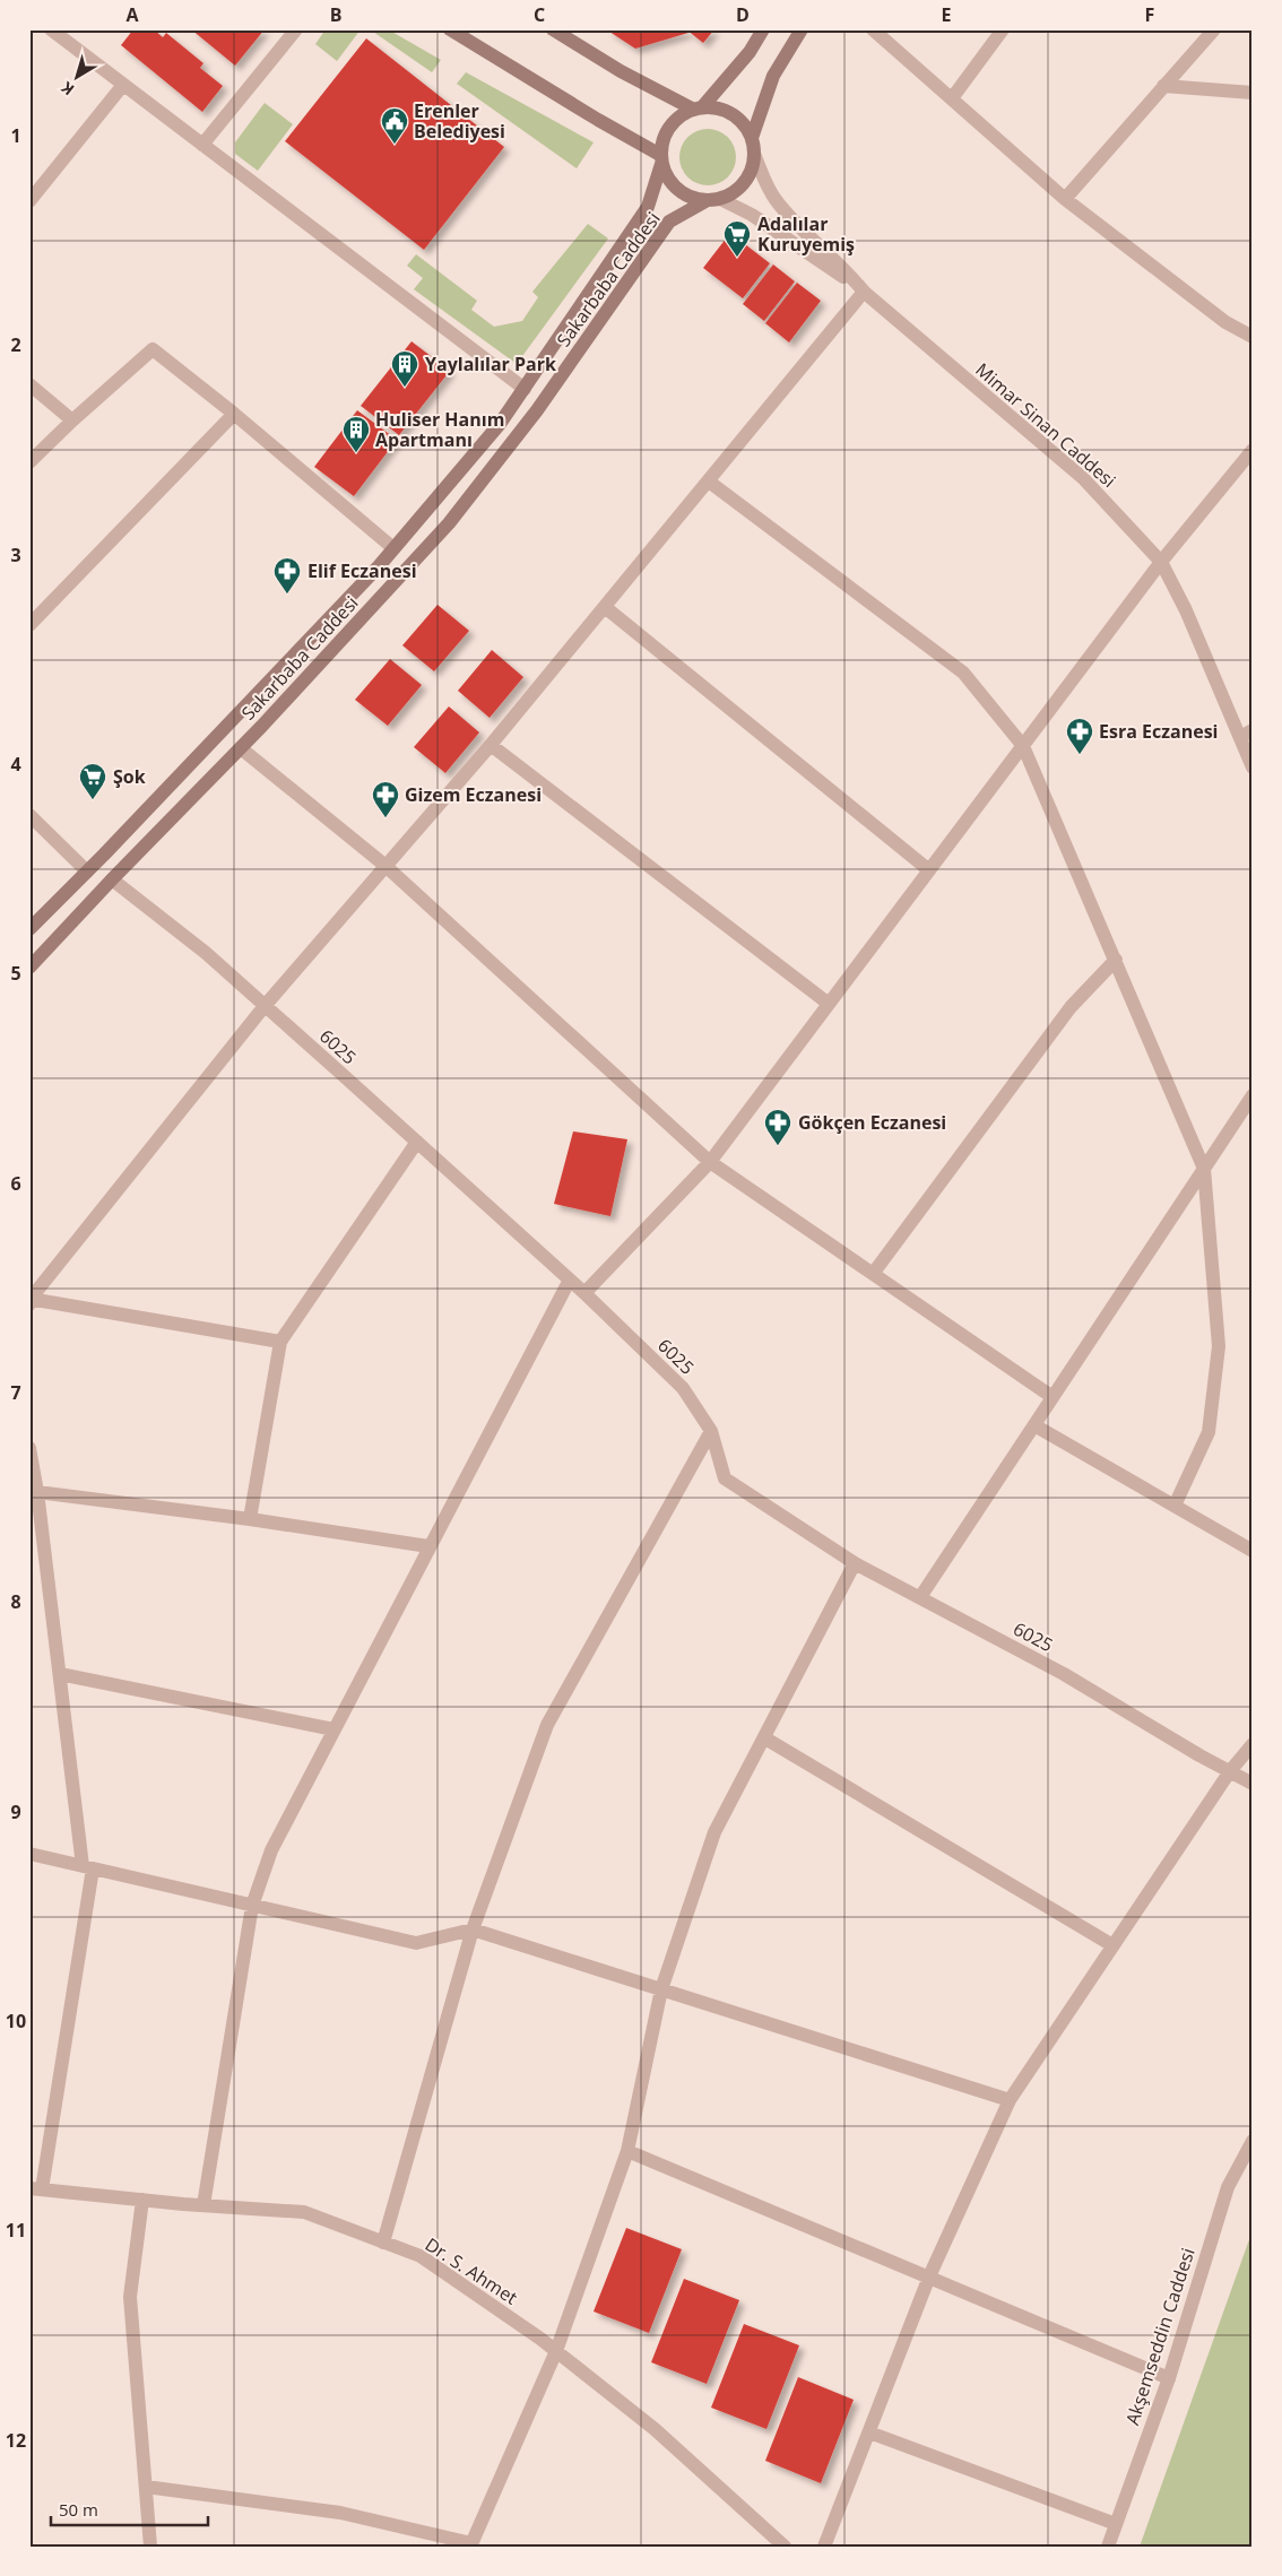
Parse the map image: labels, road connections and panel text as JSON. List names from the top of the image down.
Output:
{
  "streets": {
    "main road": ["Sakarbaba Caddesi"],
    "street": [
      "Mimar Sinan Caddesi",
      "6025",
      "Dr. S. Ahmet",
      "Akşemseddin Caddesi"
    ]
  },
  "crossings": [
    ["Sakarbaba Caddesi", "Mimar Sinan Caddesi"],
    ["Sakarbaba Caddesi", "6025"]
  ],
  "places": {
    "public building": ["Erenler Belediyesi"],
    "supermarket": ["Adalılar Kuruyemiş", "Şok"],
    "building": ["Yaylalılar Park", "Huliser Hanım Apartmanı"],
    "pharmacy": [
      "Elif Eczanesi",
      "Esra Eczanesi",
      "Gizem Eczanesi",
      "Gökçen Eczanesi"
    ]
  },
  "scale_bar": "50 m",
  "north": "bottom left",
  "grid": {
    "columns": [
      "A",
      "B",
      "C",
      "D",
      "E",
      "F"
    ],
    "rows": [
      "1",
      "2",
      "3",
      "4",
      "5",
      "6",
      "7",
      "8",
      "9",
      "10",
      "11",
      "12"
    ]
  }
}
